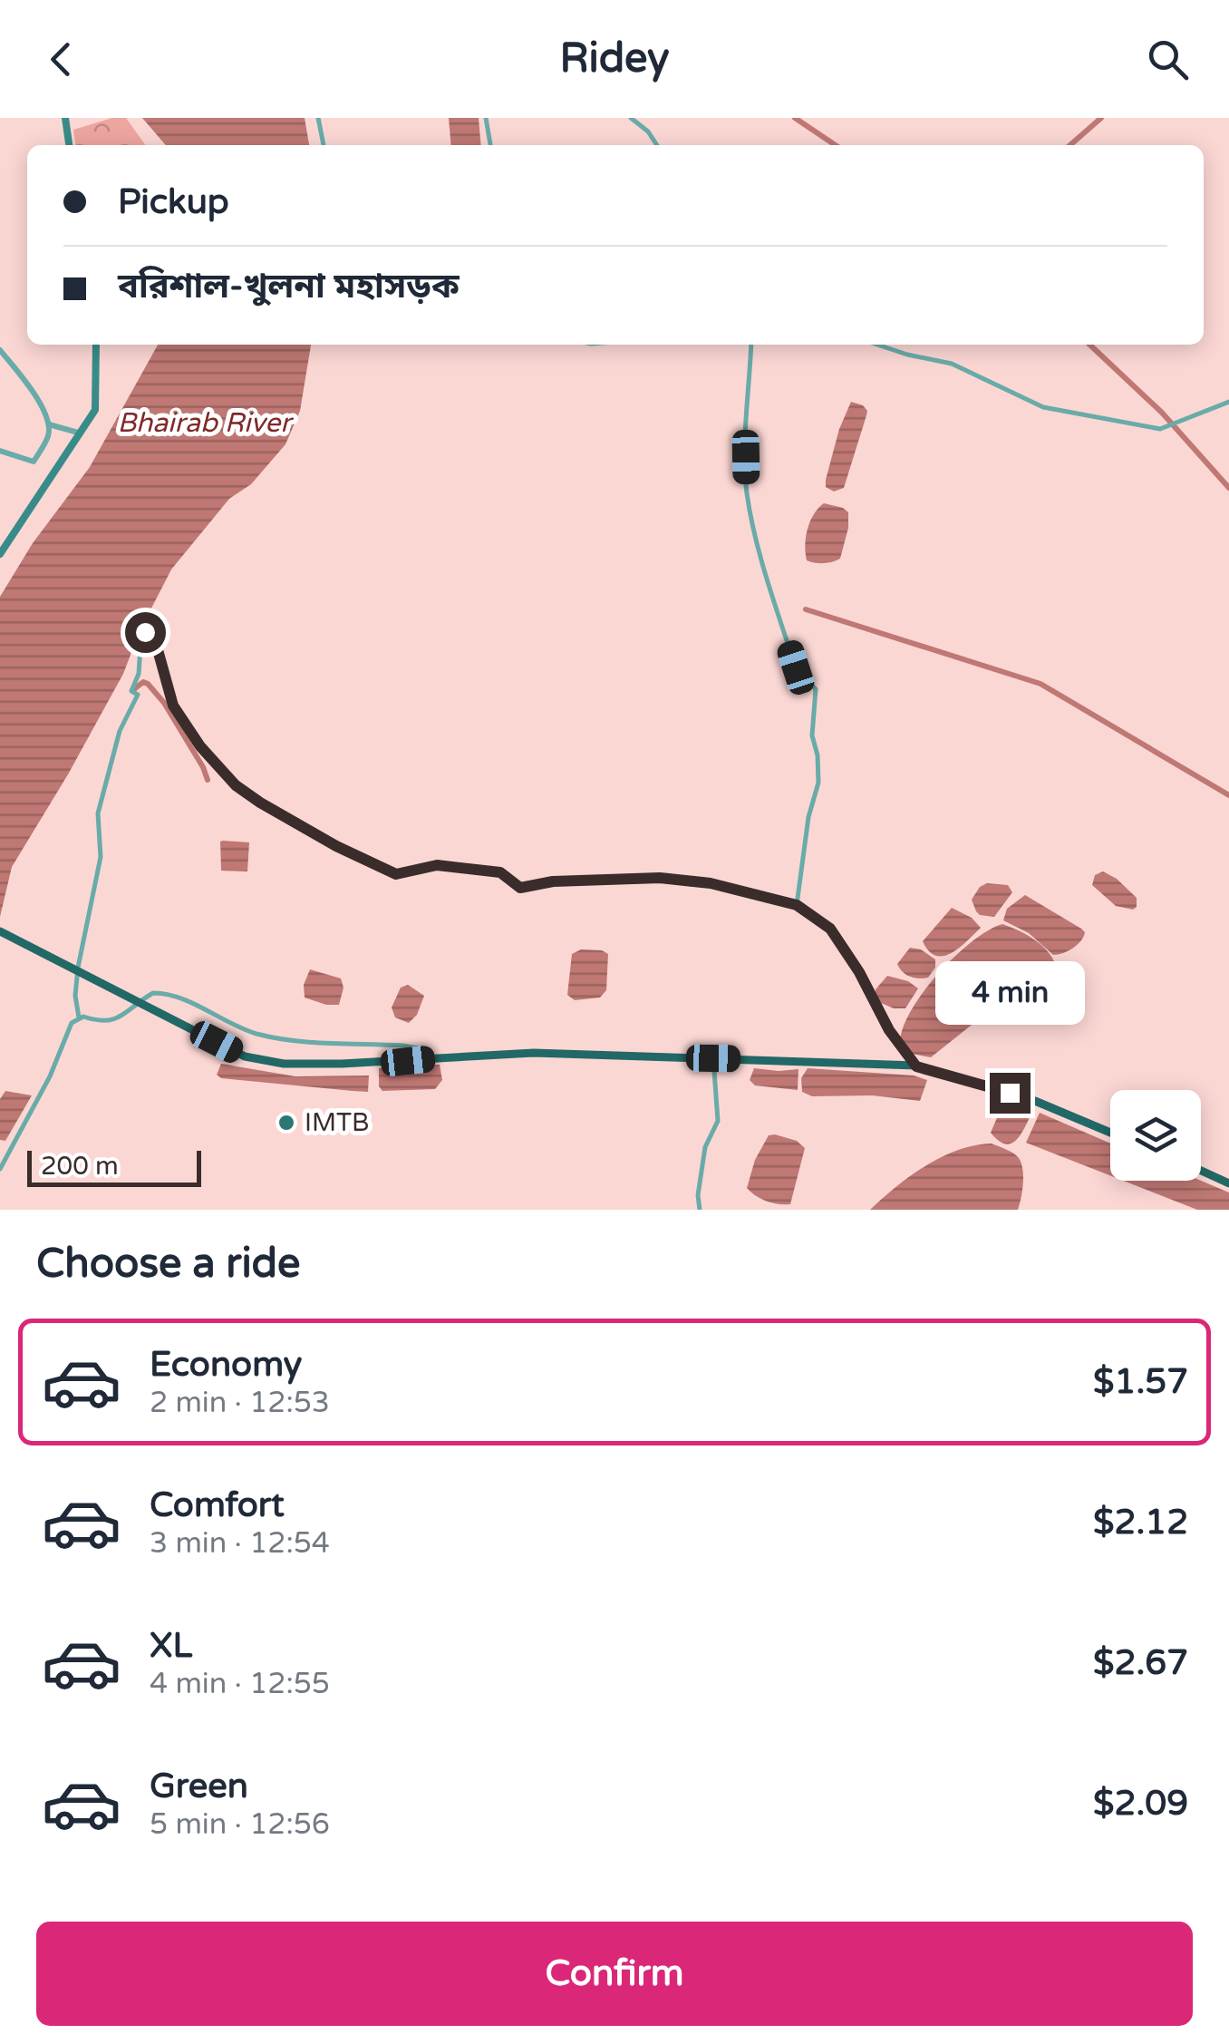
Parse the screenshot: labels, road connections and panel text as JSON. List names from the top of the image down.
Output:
{
  "water": ["Bhairab River"],
  "places": ["IMTB"],
  "scale_bar": "200 m",
  "page": {
    "header": "Ridey",
    "banner": ["Pickup", "বরিশাল-খুলনা মহাসড়ক"],
    "bubble": "4 min",
    "scale": "200 m",
    "heading": "Choose a ride",
    "list": [
      {
        "name": "Economy",
        "note": "2 min · 12:53",
        "value": "$1.57"
      },
      {
        "name": "Comfort",
        "note": "3 min · 12:54",
        "value": "$2.12"
      },
      {
        "name": "XL",
        "note": "4 min · 12:55",
        "value": "$2.67"
      },
      {
        "name": "Green",
        "note": "5 min · 12:56",
        "value": "$2.09"
      }
    ],
    "buttons": "Confirm"
  }
}
